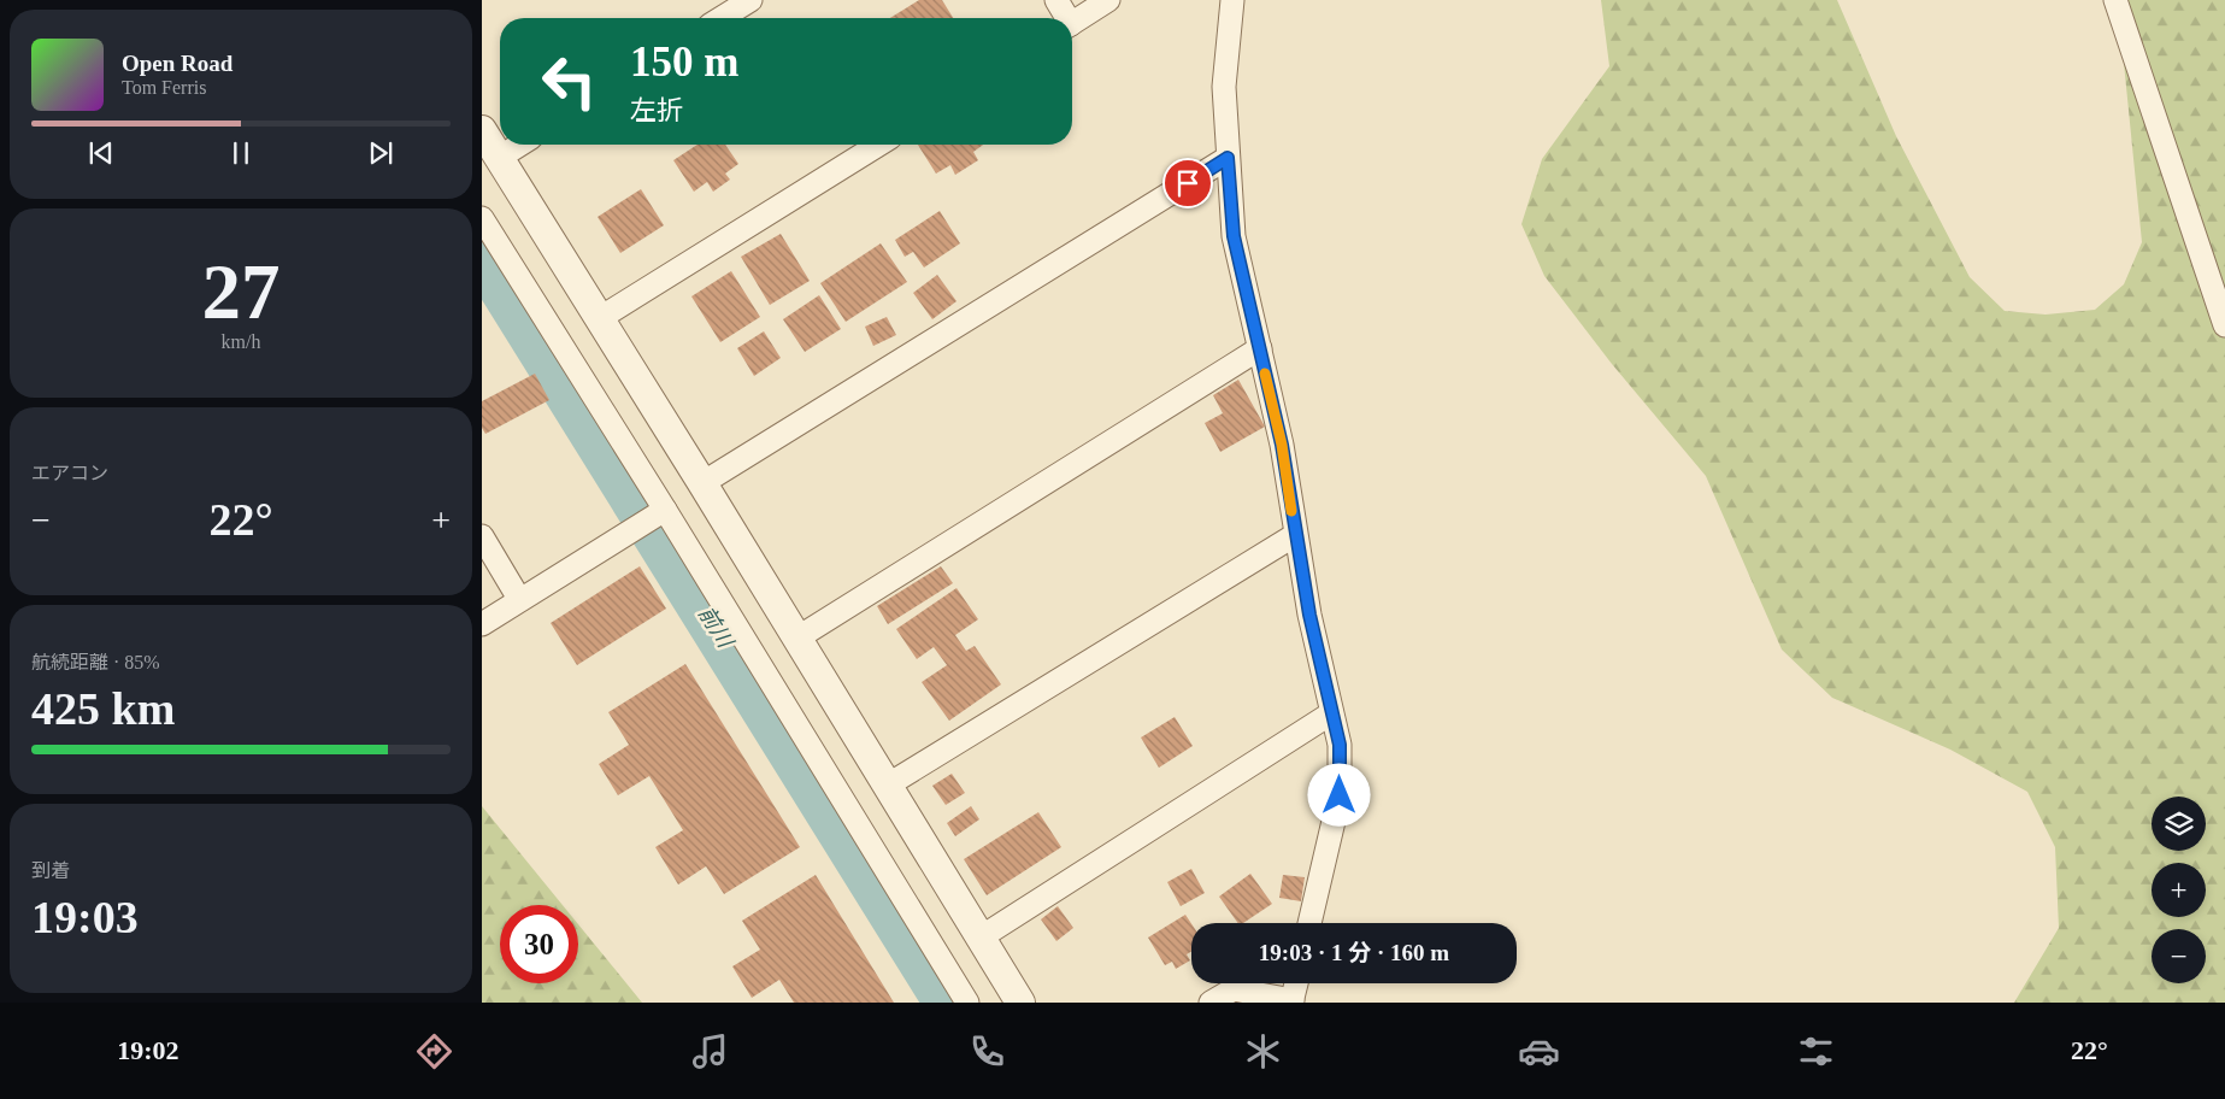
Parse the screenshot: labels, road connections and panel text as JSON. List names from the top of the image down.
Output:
{
  "water": ["前川"],
  "page": {
    "turn": ["150 m", "左折"],
    "song": ["Open Road", "Tom Ferris"],
    "tile": [
      ["27", "km/h"],
      "エアコン",
      ["航続距離 · 85%", "425 km"],
      ["到着", "19:03"]
    ],
    "heat": ["−", "22°", "+"],
    "map_buttons": ["+", "−"],
    "limit": "30",
    "trip": "19:03 · 1 分 · 160 m",
    "tabs": ["19:02", "22°"]
  }
}
